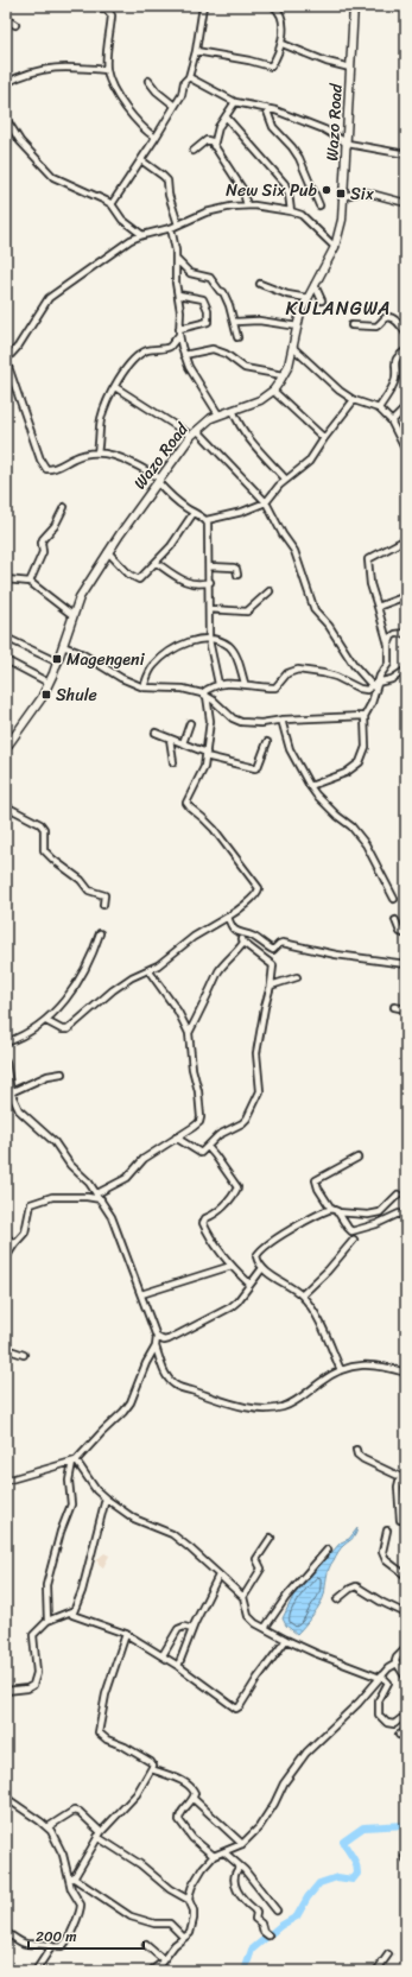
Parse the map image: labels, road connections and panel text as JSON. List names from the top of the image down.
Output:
{
  "streets": {
    "main road": ["Wazo Road"]
  },
  "districts": ["KULANGWA"],
  "places": {
    "other": ["New Six Pub"],
    "transit": ["Six", "Magengeni", "Shule"]
  },
  "scale_bar": "200 m"
}
